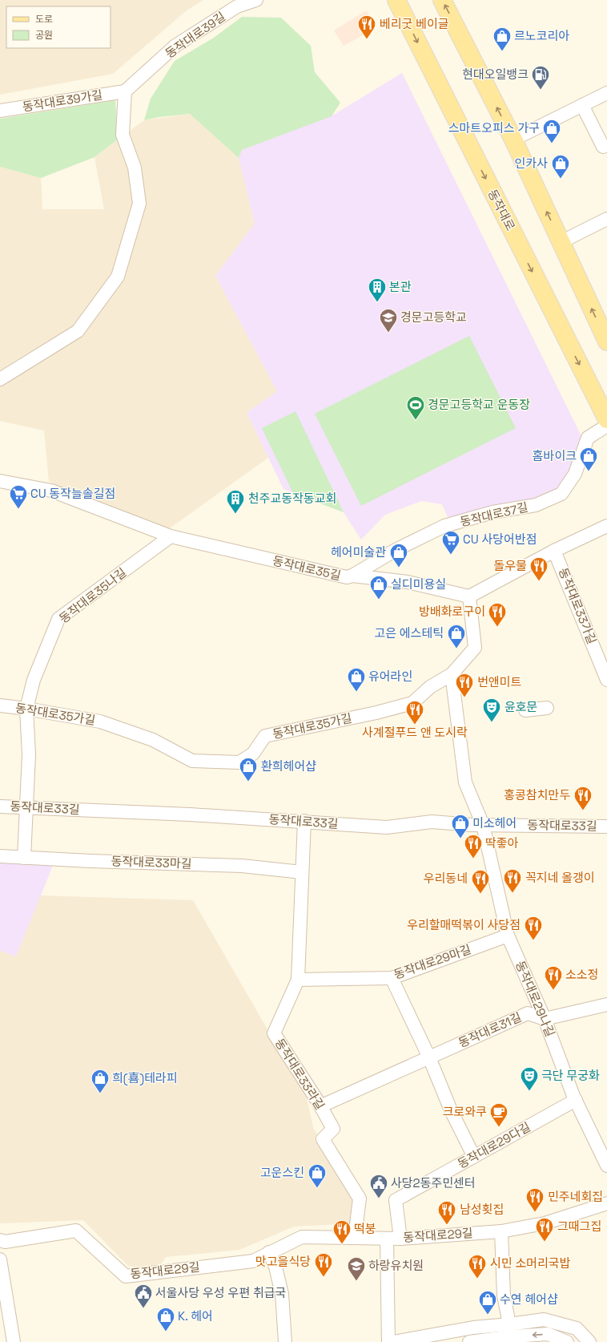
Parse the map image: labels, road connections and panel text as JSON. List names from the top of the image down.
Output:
{
  "streets": {
    "main road": ["동작대로"],
    "street": [
      "동작대로39길",
      "동작대로39가길",
      "동작대로37길",
      "동작대로35길",
      "동작대로35나길",
      "동작대로33가길",
      "동작대로35가길",
      "동작대로33길",
      "동작대로33마길",
      "동작대로29마길",
      "동작대로29나길",
      "동작대로31길",
      "동작대로33라길",
      "동작대로29다길",
      "동작대로29길"
    ]
  },
  "crossings": [
    ["동작대로39길", "동작대로39가길"],
    ["동작대로37길", "동작대로35길"],
    ["동작대로35길", "동작대로35나길"],
    ["동작대로35길", "동작대로35가길"],
    ["동작대로35나길", "동작대로35가길"],
    ["동작대로35나길", "동작대로33길"],
    ["동작대로35나길", "동작대로33마길"],
    ["동작대로35가길", "동작대로29나길"],
    ["동작대로33길", "동작대로29나길"],
    ["동작대로33길", "동작대로33라길"],
    ["동작대로33마길", "동작대로33라길"],
    ["동작대로29마길", "동작대로29나길"],
    ["동작대로29마길", "동작대로33라길"],
    ["동작대로29나길", "동작대로31길"],
    ["동작대로29나길", "동작대로29다길"],
    ["동작대로31길", "동작대로33라길"],
    ["동작대로33라길", "동작대로29길"],
    ["동작대로29다길", "동작대로29길"]
  ],
  "places": {
    "restaurant": [
      "베리굿 베이글",
      "돌우물",
      "방배화로구이",
      "번앤미트",
      "사계절푸드 앤 도시락",
      "홍콩참치만두",
      "딱좋아",
      "꼭지네 올갱이",
      "우리동네",
      "우리할매떡볶이 사당점",
      "소소정",
      "민주네회집",
      "남성횟집",
      "그때그집",
      "떡붕",
      "맛고을식당",
      "시민 소머리국밥"
    ],
    "shop": [
      "르노코리아",
      "스마트오피스 가구",
      "인카사",
      "홈바이크",
      "헤어미술관",
      "실디미용실",
      "고은 에스테틱",
      "유어라인",
      "환희헤어샵",
      "미소헤어",
      "희(喜)테라피",
      "고운스킨",
      "수연 헤어샵",
      "K. 헤어"
    ],
    "fuel station": ["현대오일뱅크"],
    "building": ["본관", "천주교동작동교회"],
    "school or university": ["경문고등학교", "하랑유치원"],
    "sports": ["경문고등학교 운동장"],
    "supermarket": ["CU 동작늘솔길점", "CU 사당어반점"],
    "theatre": ["윤호문", "극단 무궁화"],
    "cafe": ["크로와쿠"],
    "public building": ["사당2동주민센터", "서울사당 우성 우편 취급국"]
  },
  "legend": ["도로", "공원"]
}
